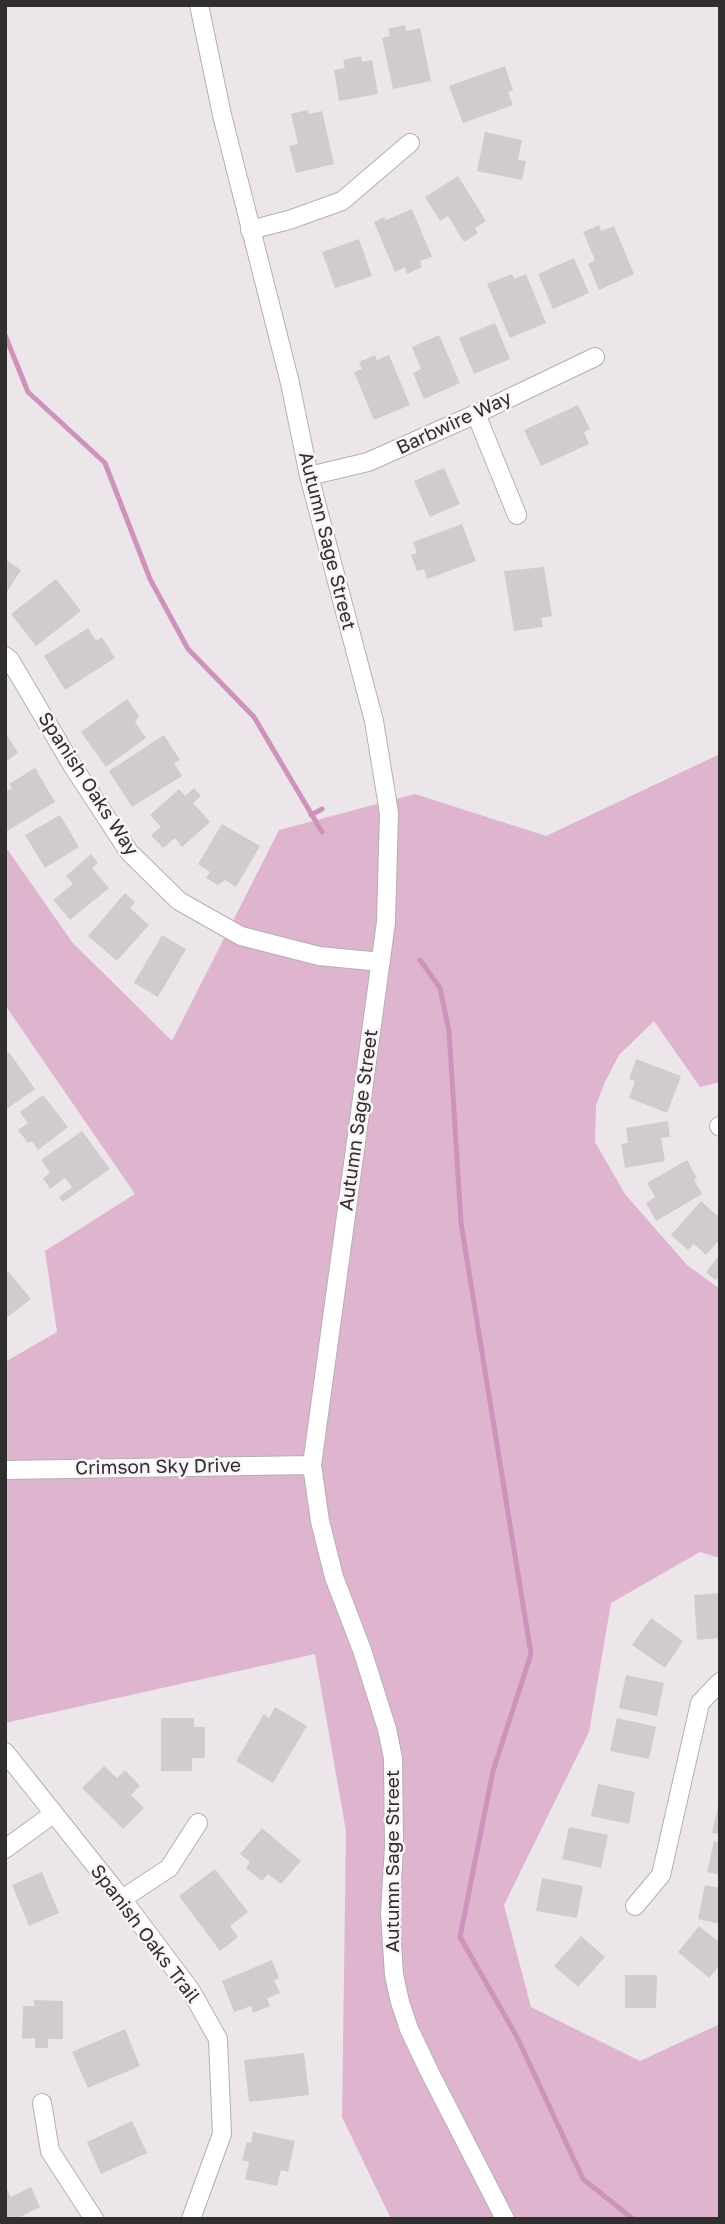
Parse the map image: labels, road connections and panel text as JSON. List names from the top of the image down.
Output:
{
  "streets": {
    "street": [
      "Barbwire Way",
      "Autumn Sage Street",
      "Spanish Oaks Way",
      "Crimson Sky Drive",
      "Spanish Oaks Trail"
    ]
  },
  "crossings": [
    ["Barbwire Way", "Autumn Sage Street"],
    ["Autumn Sage Street", "Spanish Oaks Way"],
    ["Autumn Sage Street", "Crimson Sky Drive"]
  ]
}
